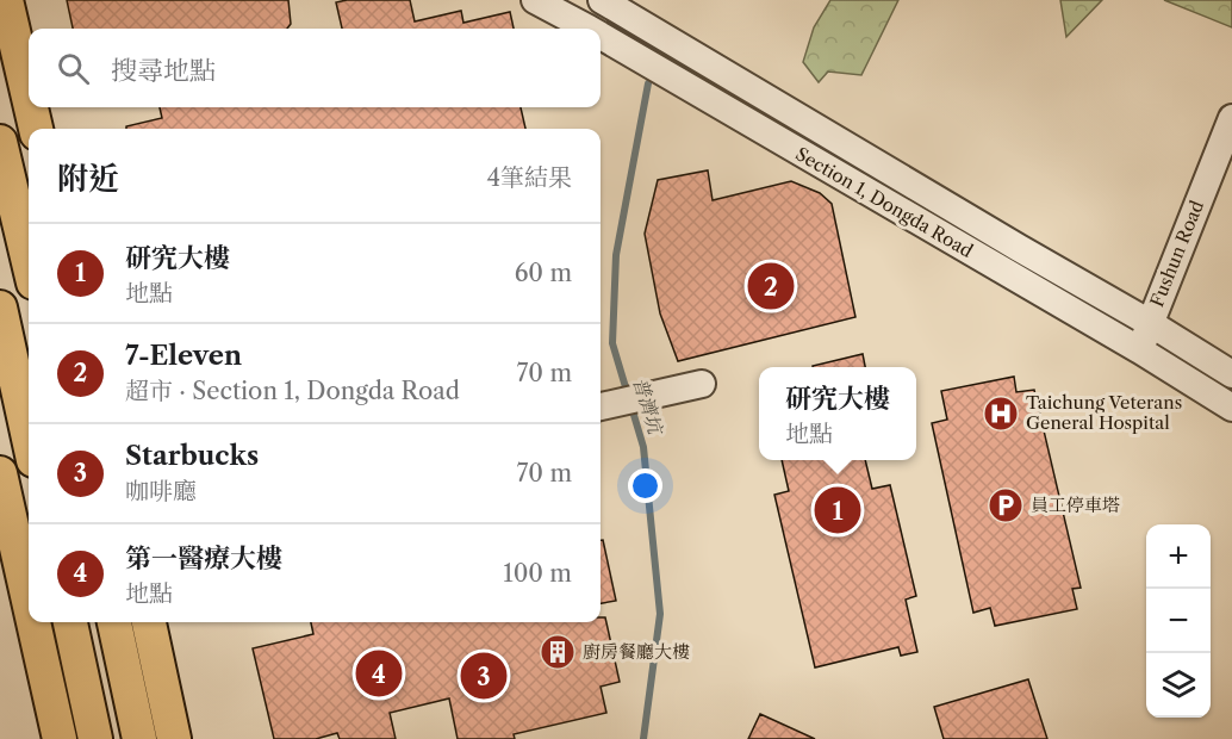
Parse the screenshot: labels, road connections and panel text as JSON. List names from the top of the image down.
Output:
{
  "streets": {
    "street": ["Section 1, Dongda Road", "Fushun Road"]
  },
  "crossings": [
    ["Section 1, Dongda Road", "Fushun Road"]
  ],
  "water": ["普濟坑"],
  "places": {
    "hospital": ["Taichung Veterans General Hospital"],
    "parking": ["員工停車塔"],
    "building": ["廚房餐廳大樓"]
  },
  "page": {
    "search": "搜尋地點",
    "heading": ["附近", "4筆結果"],
    "list": [
      {
        "mark": "1",
        "name": "研究大樓",
        "note": "地點",
        "value": "60 m"
      },
      {
        "mark": "2",
        "name": "7-Eleven",
        "note": "超市 · Section 1, Dongda Road",
        "value": "70 m"
      },
      {
        "mark": "3",
        "name": "Starbucks",
        "note": "咖啡廳",
        "value": "70 m"
      },
      {
        "mark": "4",
        "name": "第一醫療大樓",
        "note": "地點",
        "value": "100 m"
      }
    ],
    "pins": [
      "2",
      "1",
      "4",
      "3"
    ],
    "popup": ["研究大樓", "地點"],
    "map_buttons": ["+", "−"]
  }
}
